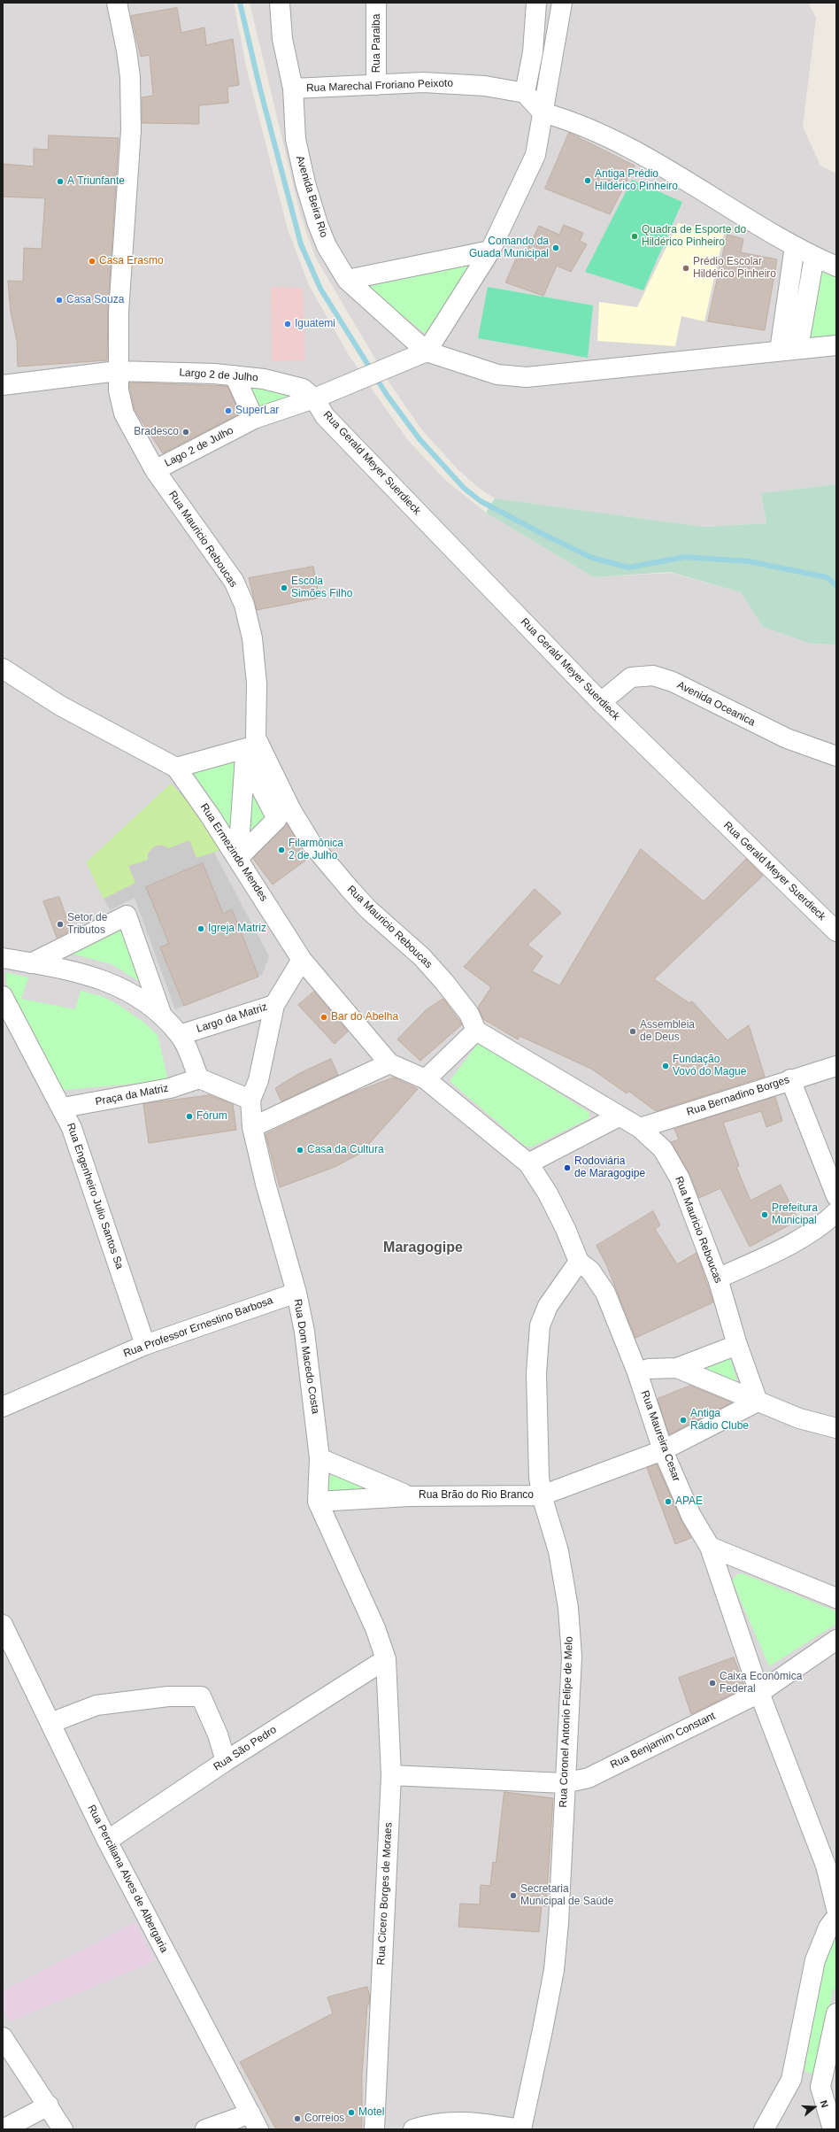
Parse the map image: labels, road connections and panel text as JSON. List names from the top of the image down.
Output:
{
  "streets": {
    "street": [
      "Rua Paraiba",
      "Rua Marechal Froriano Peixoto",
      "Avenida Beira Rio",
      "Largo 2 de Julho",
      "Lago 2 de Julho",
      "Rua Gerald Meyer Suerdieck",
      "Rua Mauricio Reboucas",
      "Avenida Oceanica",
      "Rua Ermezindo Mendes",
      "Largo da Matriz",
      "Praça da Matriz",
      "Rua Bernadino Borges",
      "Rua Engenheiro Julio Santos Sa",
      "Rua Professor Ernestino Barbosa",
      "Rua Dom Macedo Costa",
      "Rua Maureira Cesar",
      "Rua Brão do Rio Branco",
      "Rua Coronel Antonio Felipe de Melo",
      "Rua Benjamim Constant",
      "Rua São Pedro",
      "Rua Perciliana Alves de Albergaria",
      "Rua Cicero Borges de Moraes"
    ]
  },
  "crossings": [
    ["Rua Paraiba", "Rua Marechal Froriano Peixoto"],
    ["Rua Marechal Froriano Peixoto", "Avenida Beira Rio"],
    ["Avenida Beira Rio", "Lago 2 de Julho"],
    ["Largo 2 de Julho", "Lago 2 de Julho"],
    ["Largo 2 de Julho", "Rua Gerald Meyer Suerdieck"],
    ["Largo 2 de Julho", "Rua Mauricio Reboucas"],
    ["Lago 2 de Julho", "Rua Gerald Meyer Suerdieck"],
    ["Lago 2 de Julho", "Rua Mauricio Reboucas"],
    ["Rua Gerald Meyer Suerdieck", "Avenida Oceanica"],
    ["Rua Mauricio Reboucas", "Rua Bernadino Borges"],
    ["Rua Mauricio Reboucas", "Rua Brão do Rio Branco"],
    ["Rua Ermezindo Mendes", "Largo da Matriz"],
    ["Rua Ermezindo Mendes", "Rua Maureira Cesar"],
    ["Rua Ermezindo Mendes", "Rua Coronel Antonio Felipe de Melo"],
    ["Praça da Matriz", "Rua Engenheiro Julio Santos Sa"],
    ["Rua Engenheiro Julio Santos Sa", "Rua Professor Ernestino Barbosa"],
    ["Rua Professor Ernestino Barbosa", "Rua Dom Macedo Costa"],
    ["Rua Dom Macedo Costa", "Rua Brão do Rio Branco"],
    ["Rua Dom Macedo Costa", "Rua São Pedro"],
    ["Rua Dom Macedo Costa", "Rua Cicero Borges de Moraes"],
    ["Rua Maureira Cesar", "Rua Brão do Rio Branco"],
    ["Rua Maureira Cesar", "Rua Coronel Antonio Felipe de Melo"],
    ["Rua Maureira Cesar", "Rua Benjamim Constant"],
    ["Rua Brão do Rio Branco", "Rua Coronel Antonio Felipe de Melo"],
    ["Rua Coronel Antonio Felipe de Melo", "Rua Benjamim Constant"],
    ["Rua Benjamim Constant", "Rua Cicero Borges de Moraes"],
    ["Rua São Pedro", "Rua Perciliana Alves de Albergaria"],
    ["Rua São Pedro", "Rua Cicero Borges de Moraes"]
  ],
  "districts": ["Maragogipe"],
  "places": [
    "Antiga Prédio Hildérico Pinheiro",
    "A Triunfante",
    "Quadra de Esporte do Hildérico Pinheiro",
    "Comando da Guada Municipal",
    "Casa Erasmo",
    "Prédio Escolar Hildérico Pinheiro",
    "Casa Souza",
    "Iguatemi",
    "SuperLar",
    "Bradesco",
    "Escola Simões Filho",
    "Filarmônica 2 de Julho",
    "Setor de Tributos",
    "Igreja Matriz",
    "Bar do Abelha",
    "Assembleia de Deus",
    "Fundação Vovó do Mague",
    "Fórum",
    "Casa da Cultura",
    "Rodoviária de Maragogipe",
    "Prefeitura Municipal",
    "Antiga Rádio Clube",
    "APAE",
    "Caixa Econômica Federal",
    "Secretaria Municipal de Saúde",
    "Motel",
    "Correios"
  ],
  "north": "right"
}
